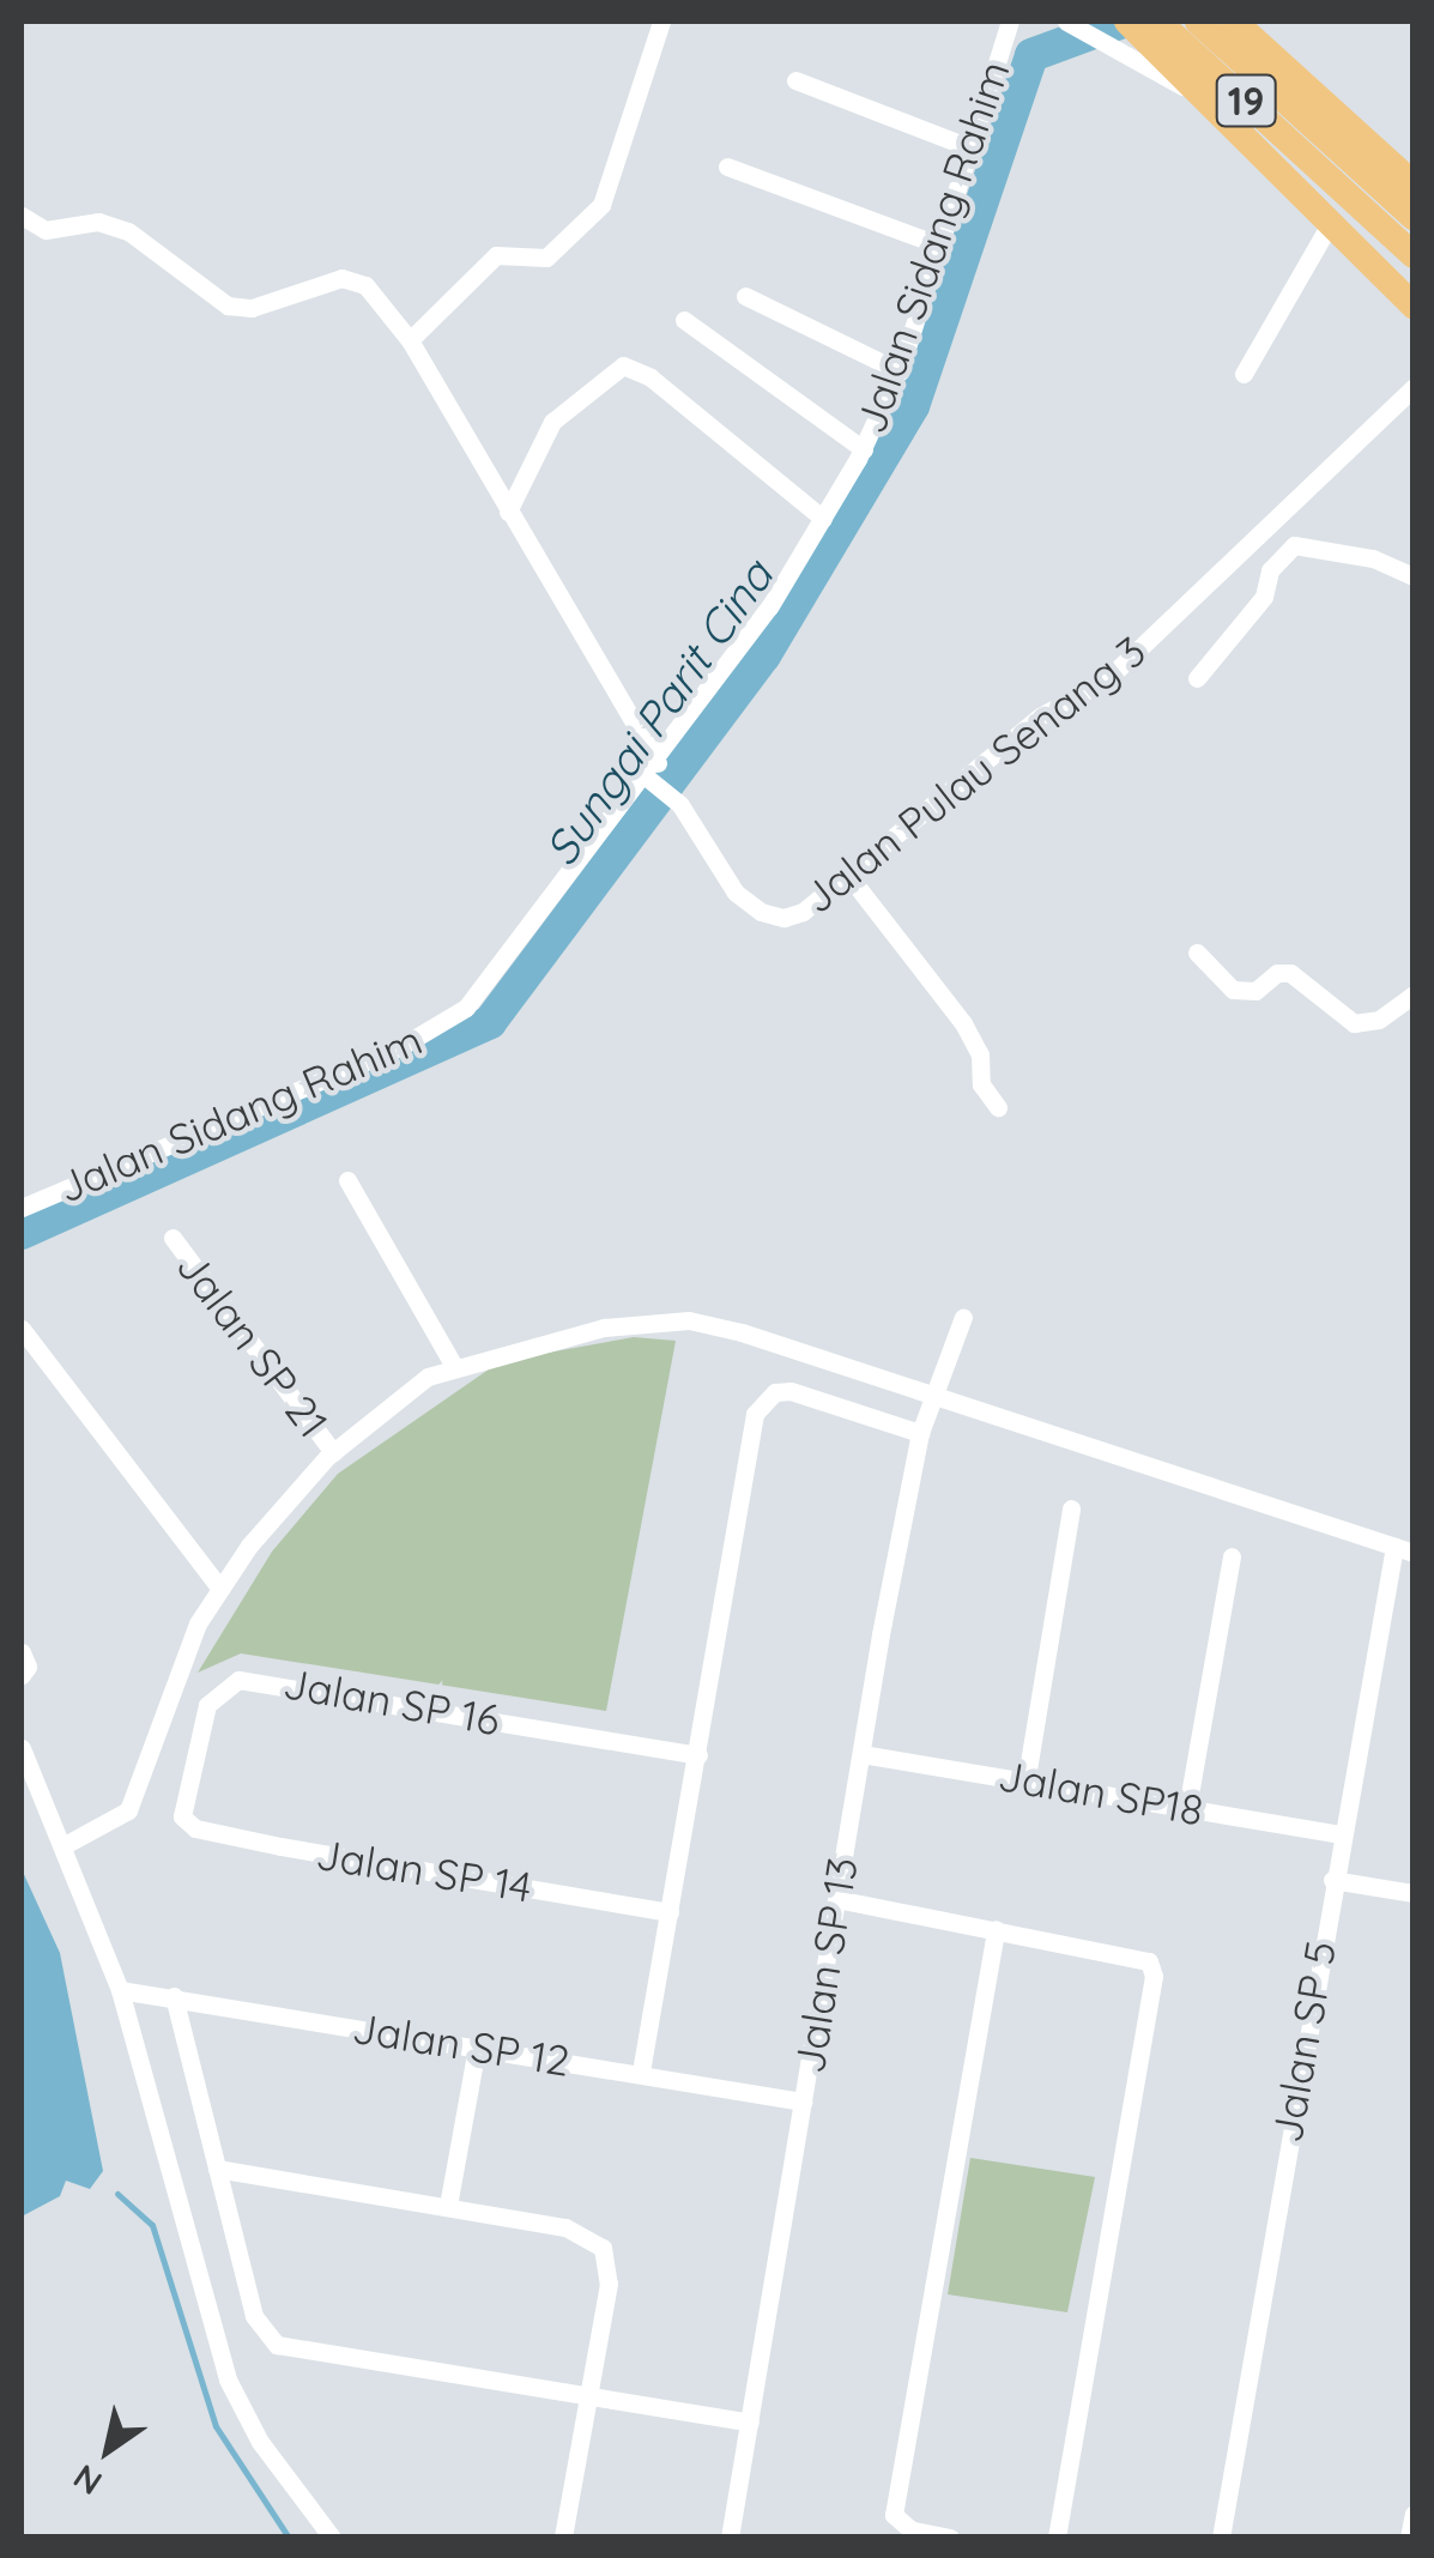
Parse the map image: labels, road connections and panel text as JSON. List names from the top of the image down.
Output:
{
  "streets": {
    "highway": ["19"],
    "street": [
      "Jalan Sidang Rahim",
      "Jalan Pulau Senang 3",
      "Jalan SP 21",
      "Jalan SP 16",
      "Jalan SP18",
      "Jalan SP 14",
      "Jalan SP 13",
      "Jalan SP 5",
      "Jalan SP 12"
    ]
  },
  "crossings": [
    ["Jalan Sidang Rahim", "Jalan Pulau Senang 3"],
    ["Jalan SP 16", "Jalan SP 14"],
    ["Jalan SP18", "Jalan SP 13"],
    ["Jalan SP18", "Jalan SP 5"],
    ["Jalan SP 13", "Jalan SP 12"]
  ],
  "water": ["Sungai Parit Cina"],
  "north": "bottom left"
}
